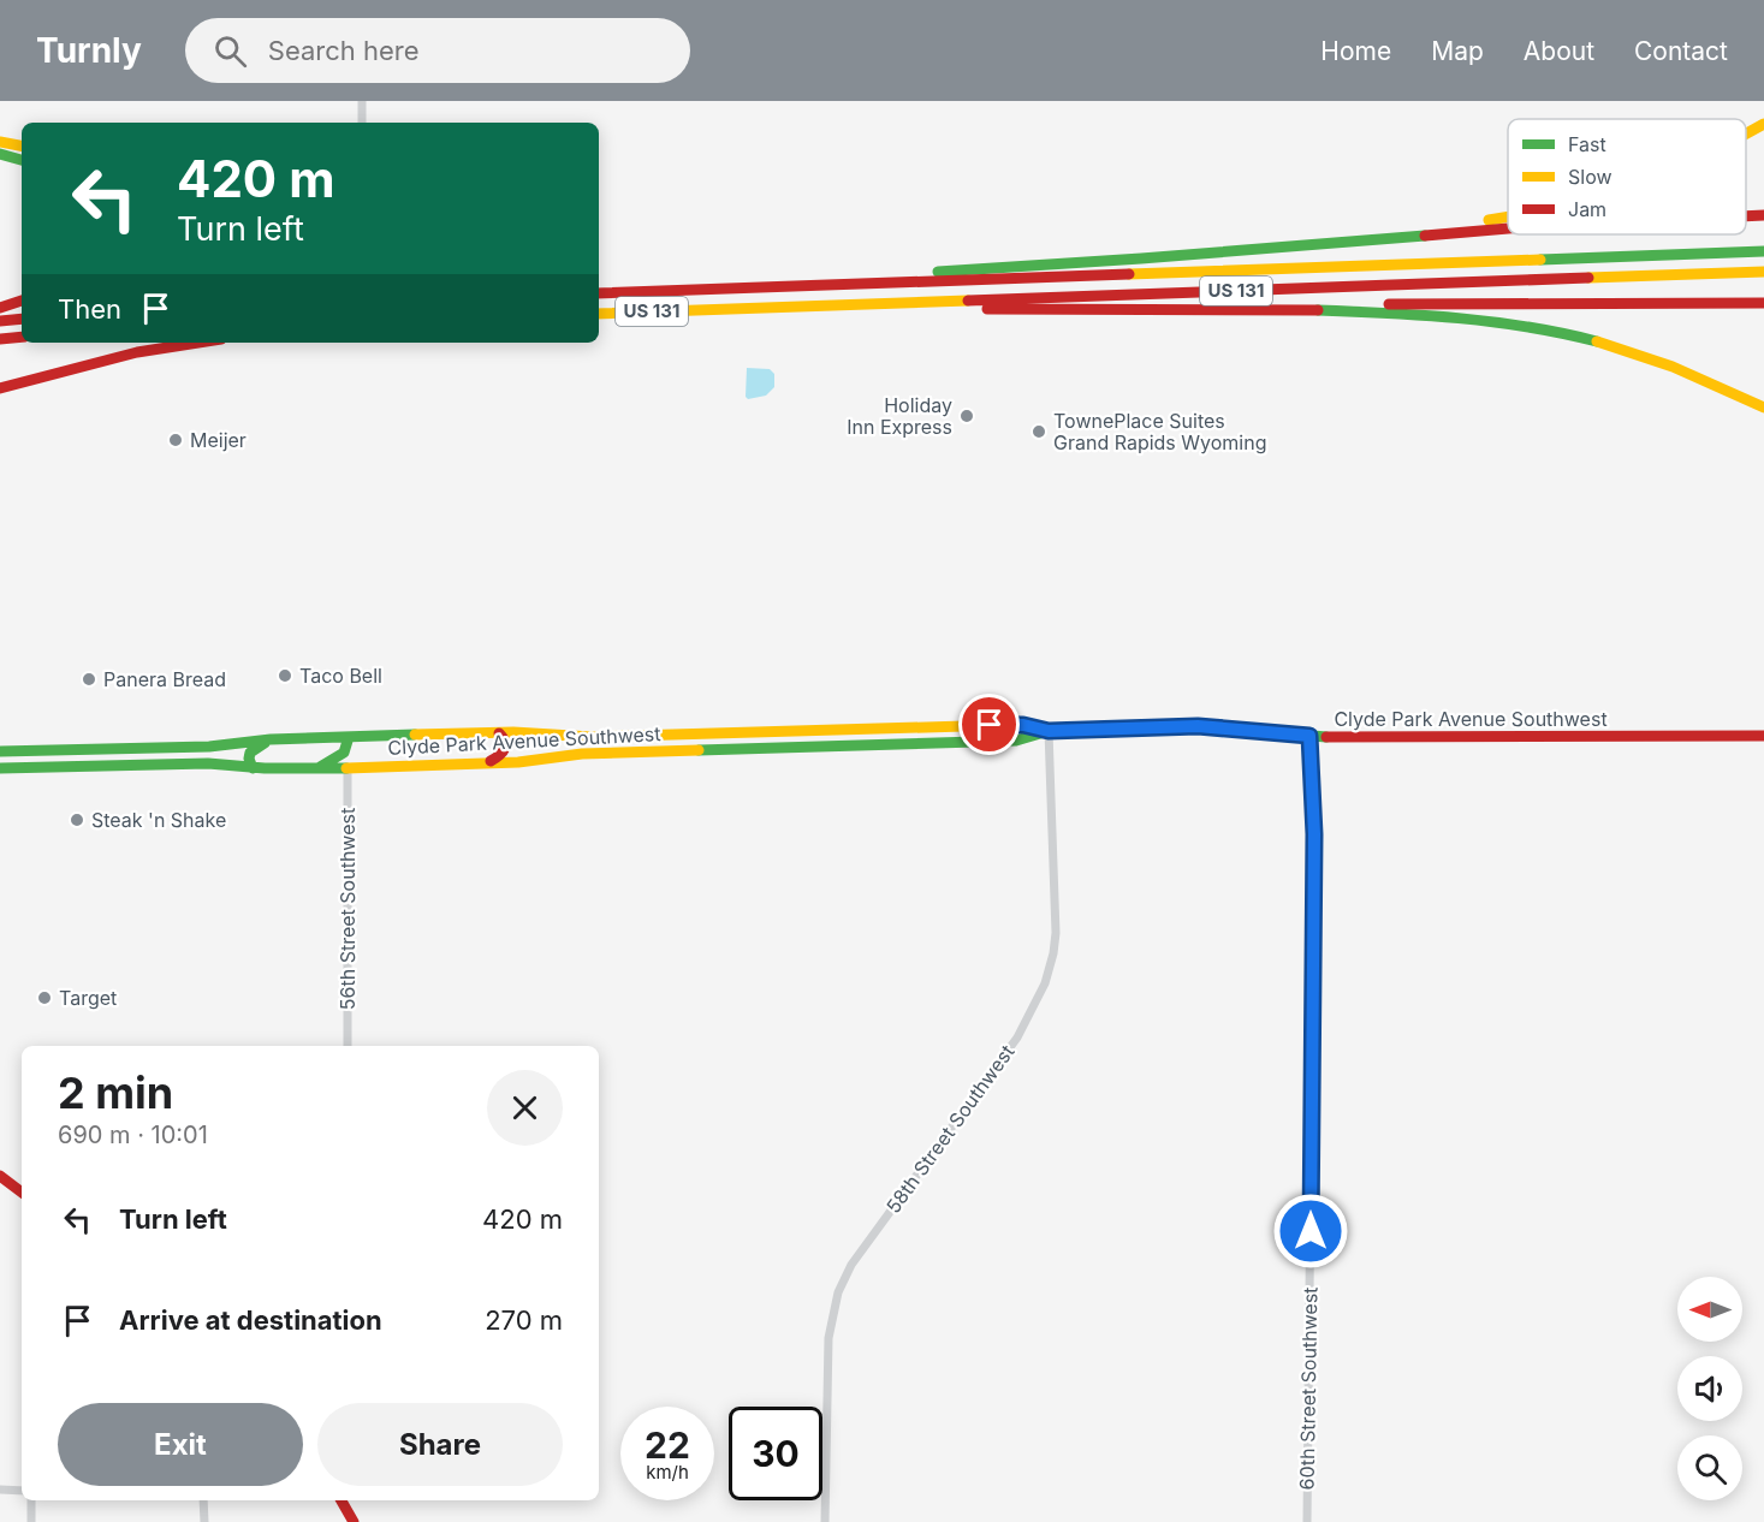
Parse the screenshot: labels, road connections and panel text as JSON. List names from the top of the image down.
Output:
{
  "streets": {
    "main road": ["US 131", "Clyde Park Avenue Southwest"],
    "street": ["56th Street Southwest", "58th Street Southwest", "60th Street Southwest"]
  },
  "crossings": [
    ["Clyde Park Avenue Southwest", "56th Street Southwest"],
    ["Clyde Park Avenue Southwest", "58th Street Southwest"],
    ["Clyde Park Avenue Southwest", "60th Street Southwest"]
  ],
  "places": [
    "Holiday Inn Express",
    "TownePlace Suites Grand Rapids Wyoming",
    "Meijer",
    "Taco Bell",
    "Panera Bread",
    "Steak 'n Shake",
    "Target"
  ],
  "legend": ["Fast", "Slow", "Jam"],
  "north": "left",
  "page": {
    "header": "Turnly",
    "search": "Search here",
    "nav": [
      "Home",
      "Map",
      "About",
      "Contact"
    ],
    "turn": ["420 m", "Turn left"],
    "then": "Then",
    "heading": ["2 min", "690 m · 10:01"],
    "list": [
      {
        "name": "Turn left",
        "value": "420 m"
      },
      {
        "name": "Arrive at destination",
        "value": "270 m"
      }
    ],
    "buttons": ["Exit", "Share"],
    "speed": "22 km/h",
    "limit": "30"
  }
}
